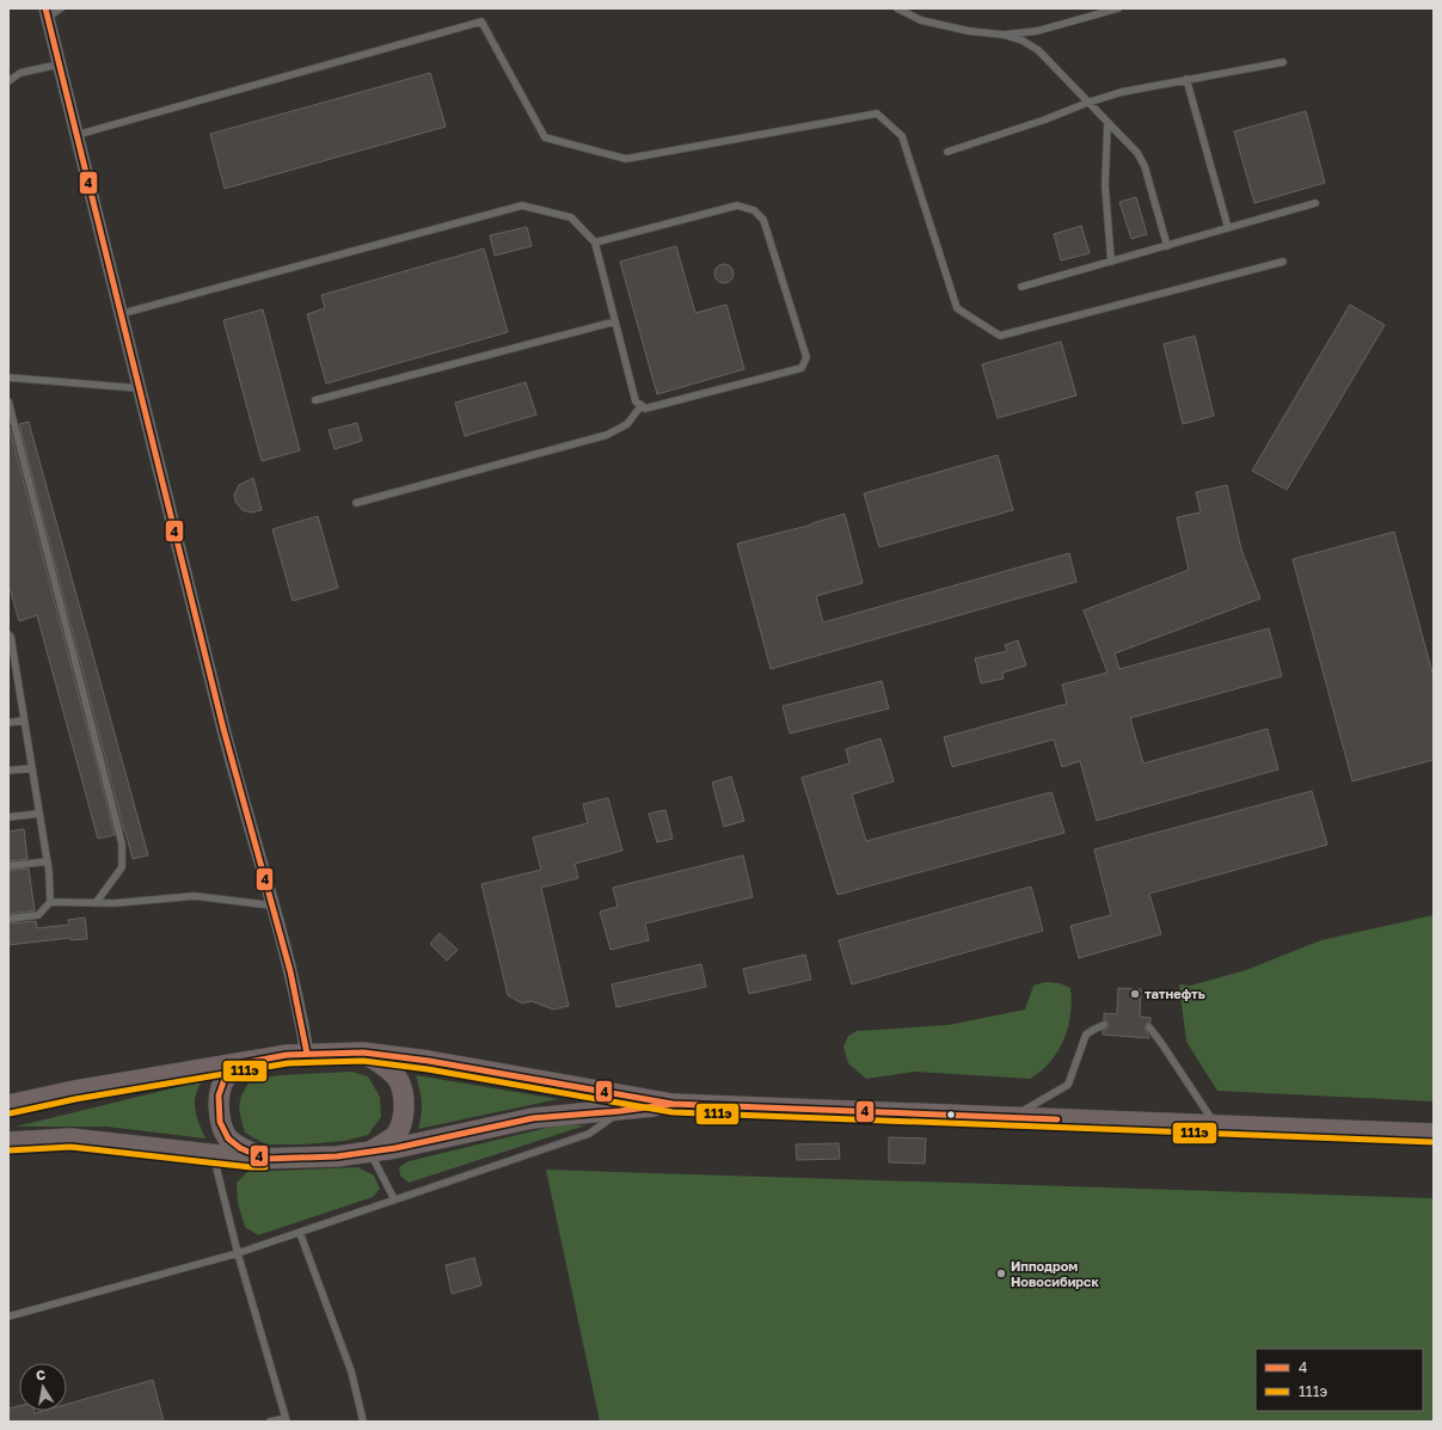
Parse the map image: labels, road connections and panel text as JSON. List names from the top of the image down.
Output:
{
  "places": ["татнефть", "Ипподром Новосибирск"],
  "lines": ["transit line 4", "transit line 111э"],
  "legend": ["4", "111э"],
  "north": "top"
}
